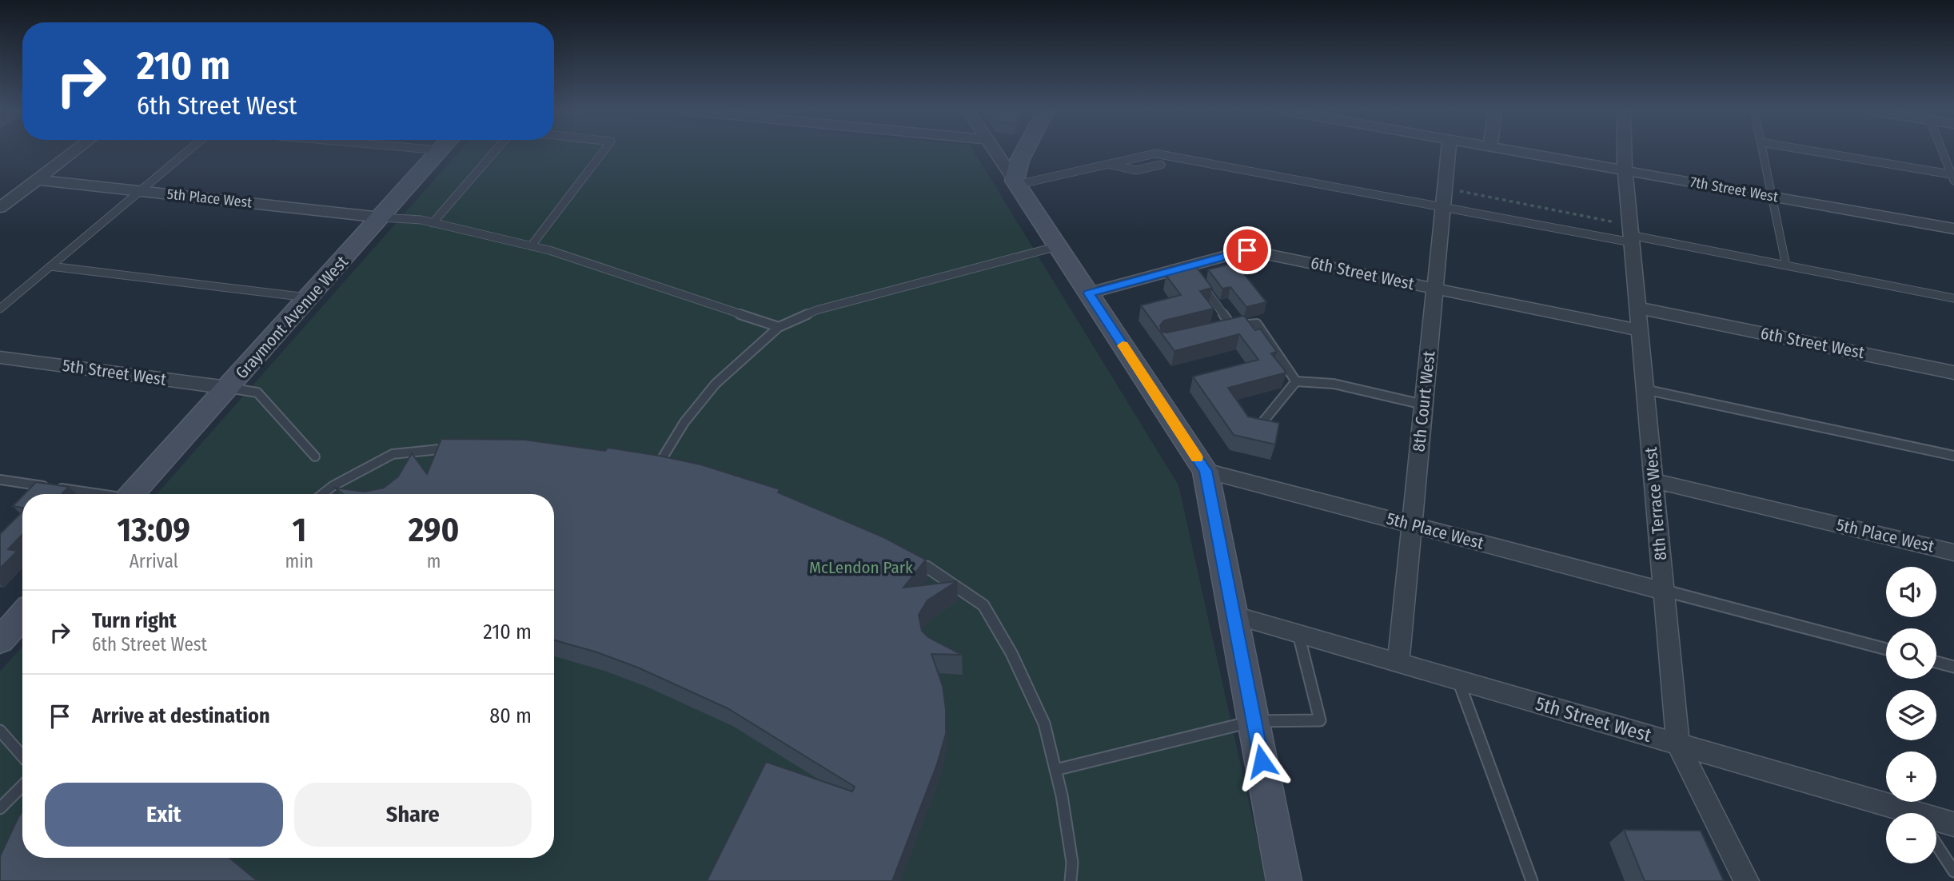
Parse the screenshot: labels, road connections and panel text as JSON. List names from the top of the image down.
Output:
{
  "streets": {
    "main road": ["Graymont Avenue West"],
    "street": [
      "7th Street West",
      "5th Place West",
      "6th Street West",
      "5th Street West",
      "8th Court West",
      "8th Terrace West"
    ]
  },
  "crossings": [
    ["7th Street West", "8th Terrace West"],
    ["5th Place West", "Graymont Avenue West"],
    ["5th Place West", "8th Court West"],
    ["5th Place West", "8th Terrace West"],
    ["6th Street West", "8th Court West"],
    ["6th Street West", "8th Terrace West"],
    ["Graymont Avenue West", "5th Street West"],
    ["5th Street West", "8th Court West"],
    ["5th Street West", "8th Terrace West"]
  ],
  "parks": ["McLendon Park"],
  "page": {
    "turn": ["210 m", "6th Street West"],
    "eta": [
      "13:09",
      "Arrival",
      "1",
      "min",
      "290",
      "m"
    ],
    "map_buttons": ["+", "−"],
    "list": [
      {
        "name": "Turn right",
        "note": "6th Street West",
        "value": "210 m"
      },
      {
        "name": "Arrive at destination",
        "value": "80 m"
      }
    ],
    "buttons": ["Exit", "Share"]
  }
}
